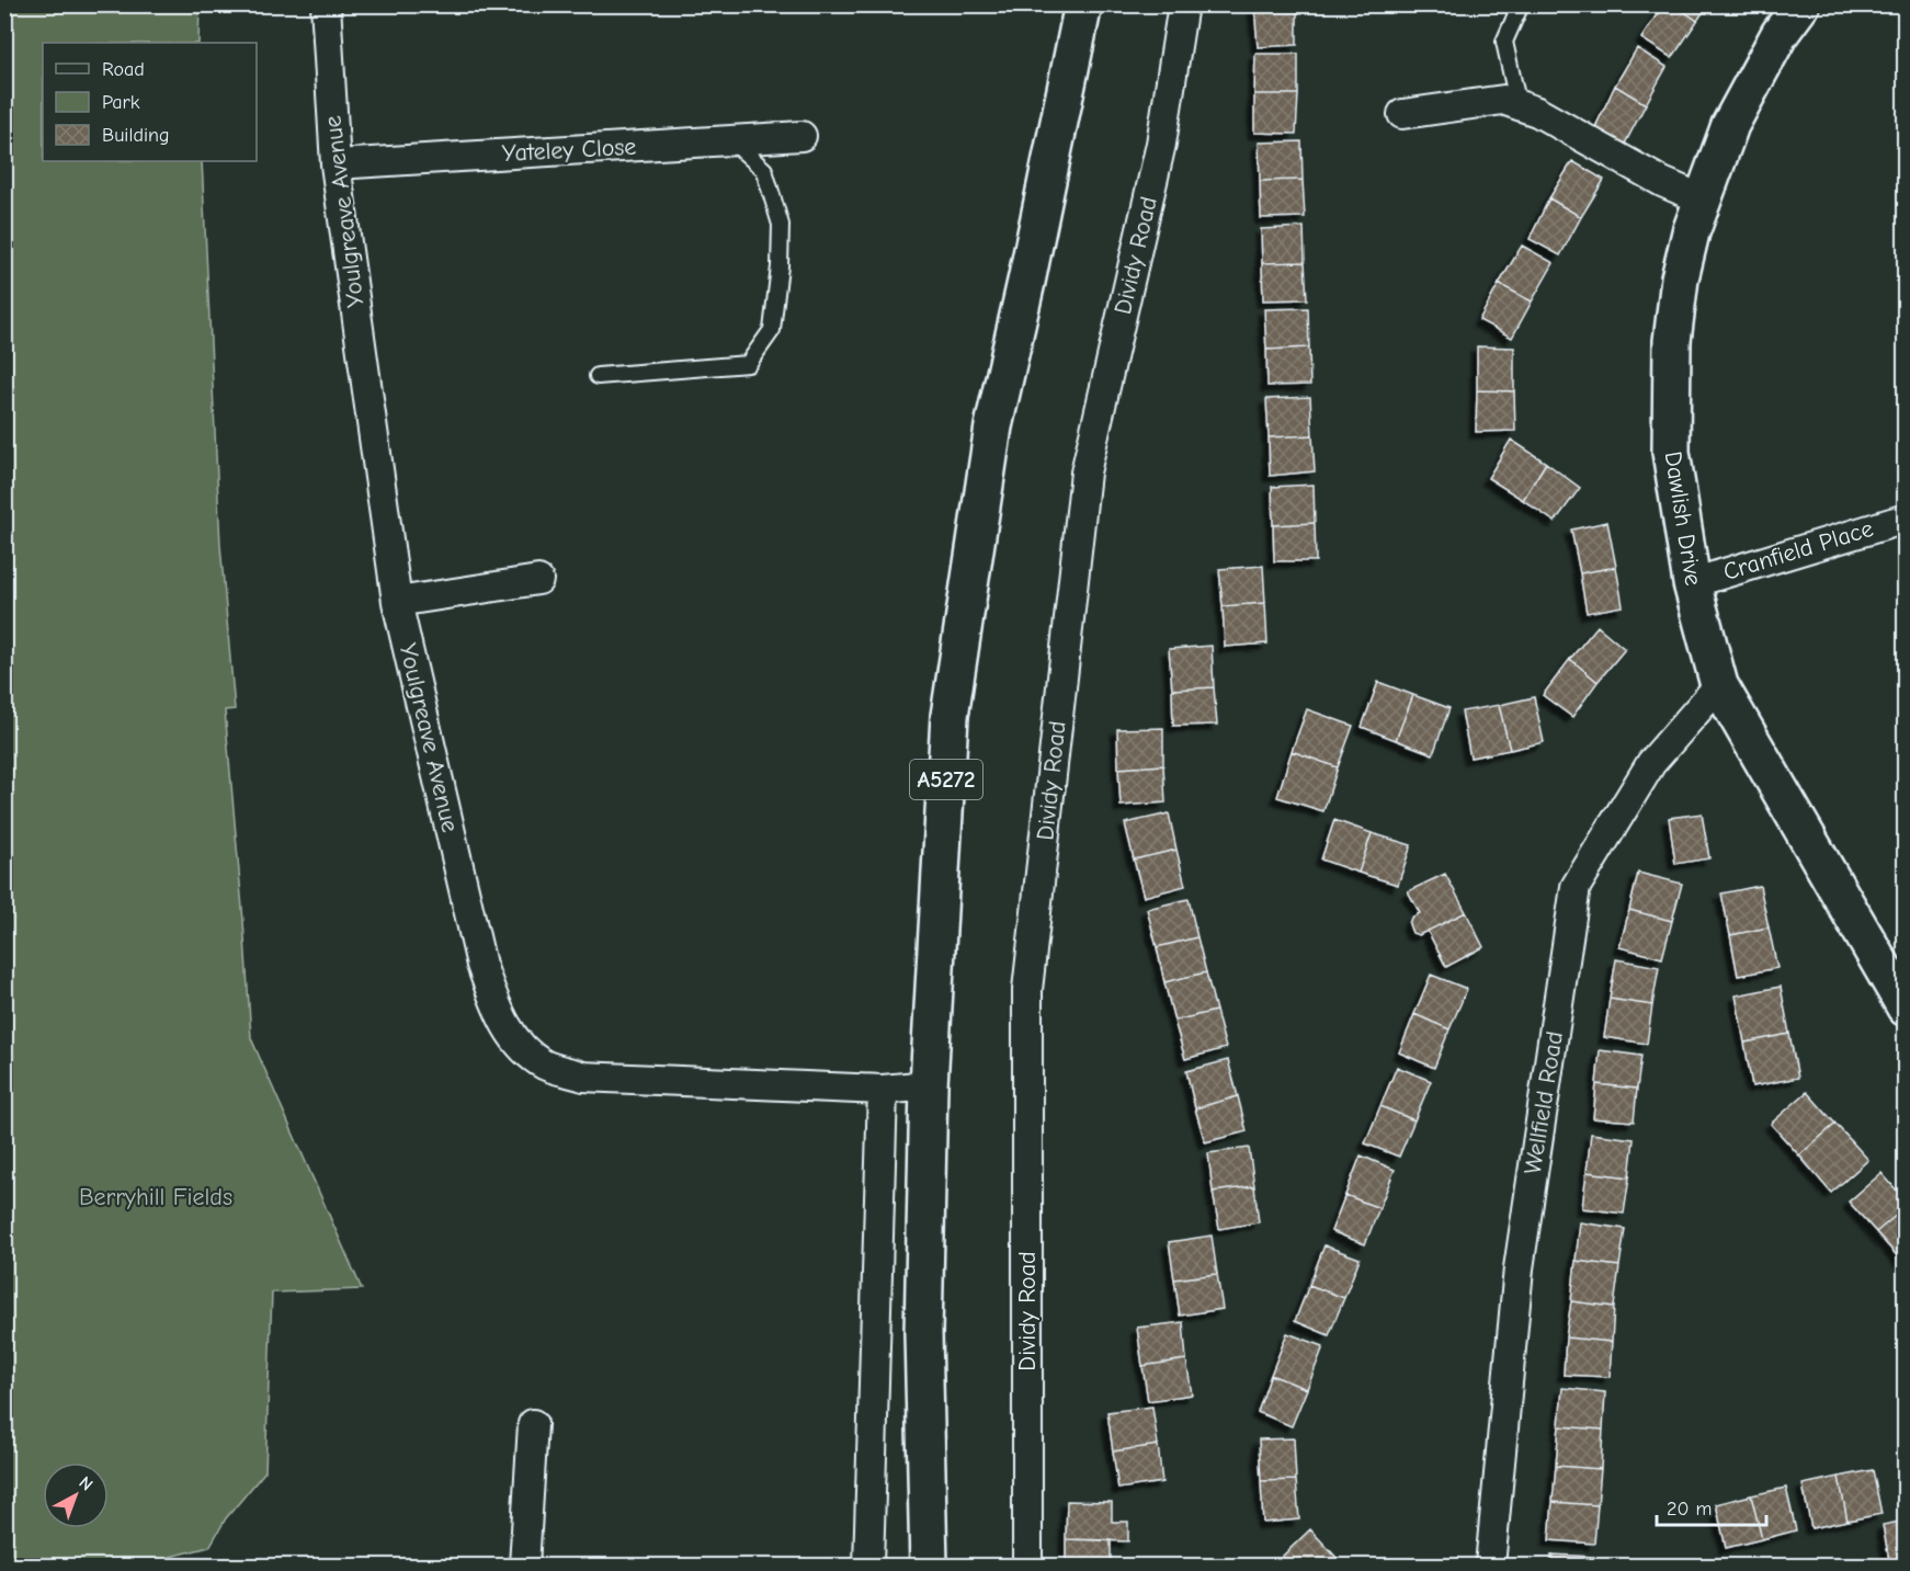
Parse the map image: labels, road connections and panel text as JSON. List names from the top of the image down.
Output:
{
  "streets": {
    "main road": ["Dawlish Drive", "A5272"],
    "street": [
      "Yateley Close",
      "Youlgreave Avenue",
      "Dividy Road",
      "Cranfield Place",
      "Wellfield Road"
    ]
  },
  "crossings": [
    ["Yateley Close", "Youlgreave Avenue"],
    ["Youlgreave Avenue", "A5272"],
    ["Dawlish Drive", "Cranfield Place"],
    ["Dawlish Drive", "Wellfield Road"]
  ],
  "parks": ["Berryhill Fields"],
  "legend": ["Road", "Park", "Building"],
  "scale_bar": "20 m",
  "north": "top right"
}
